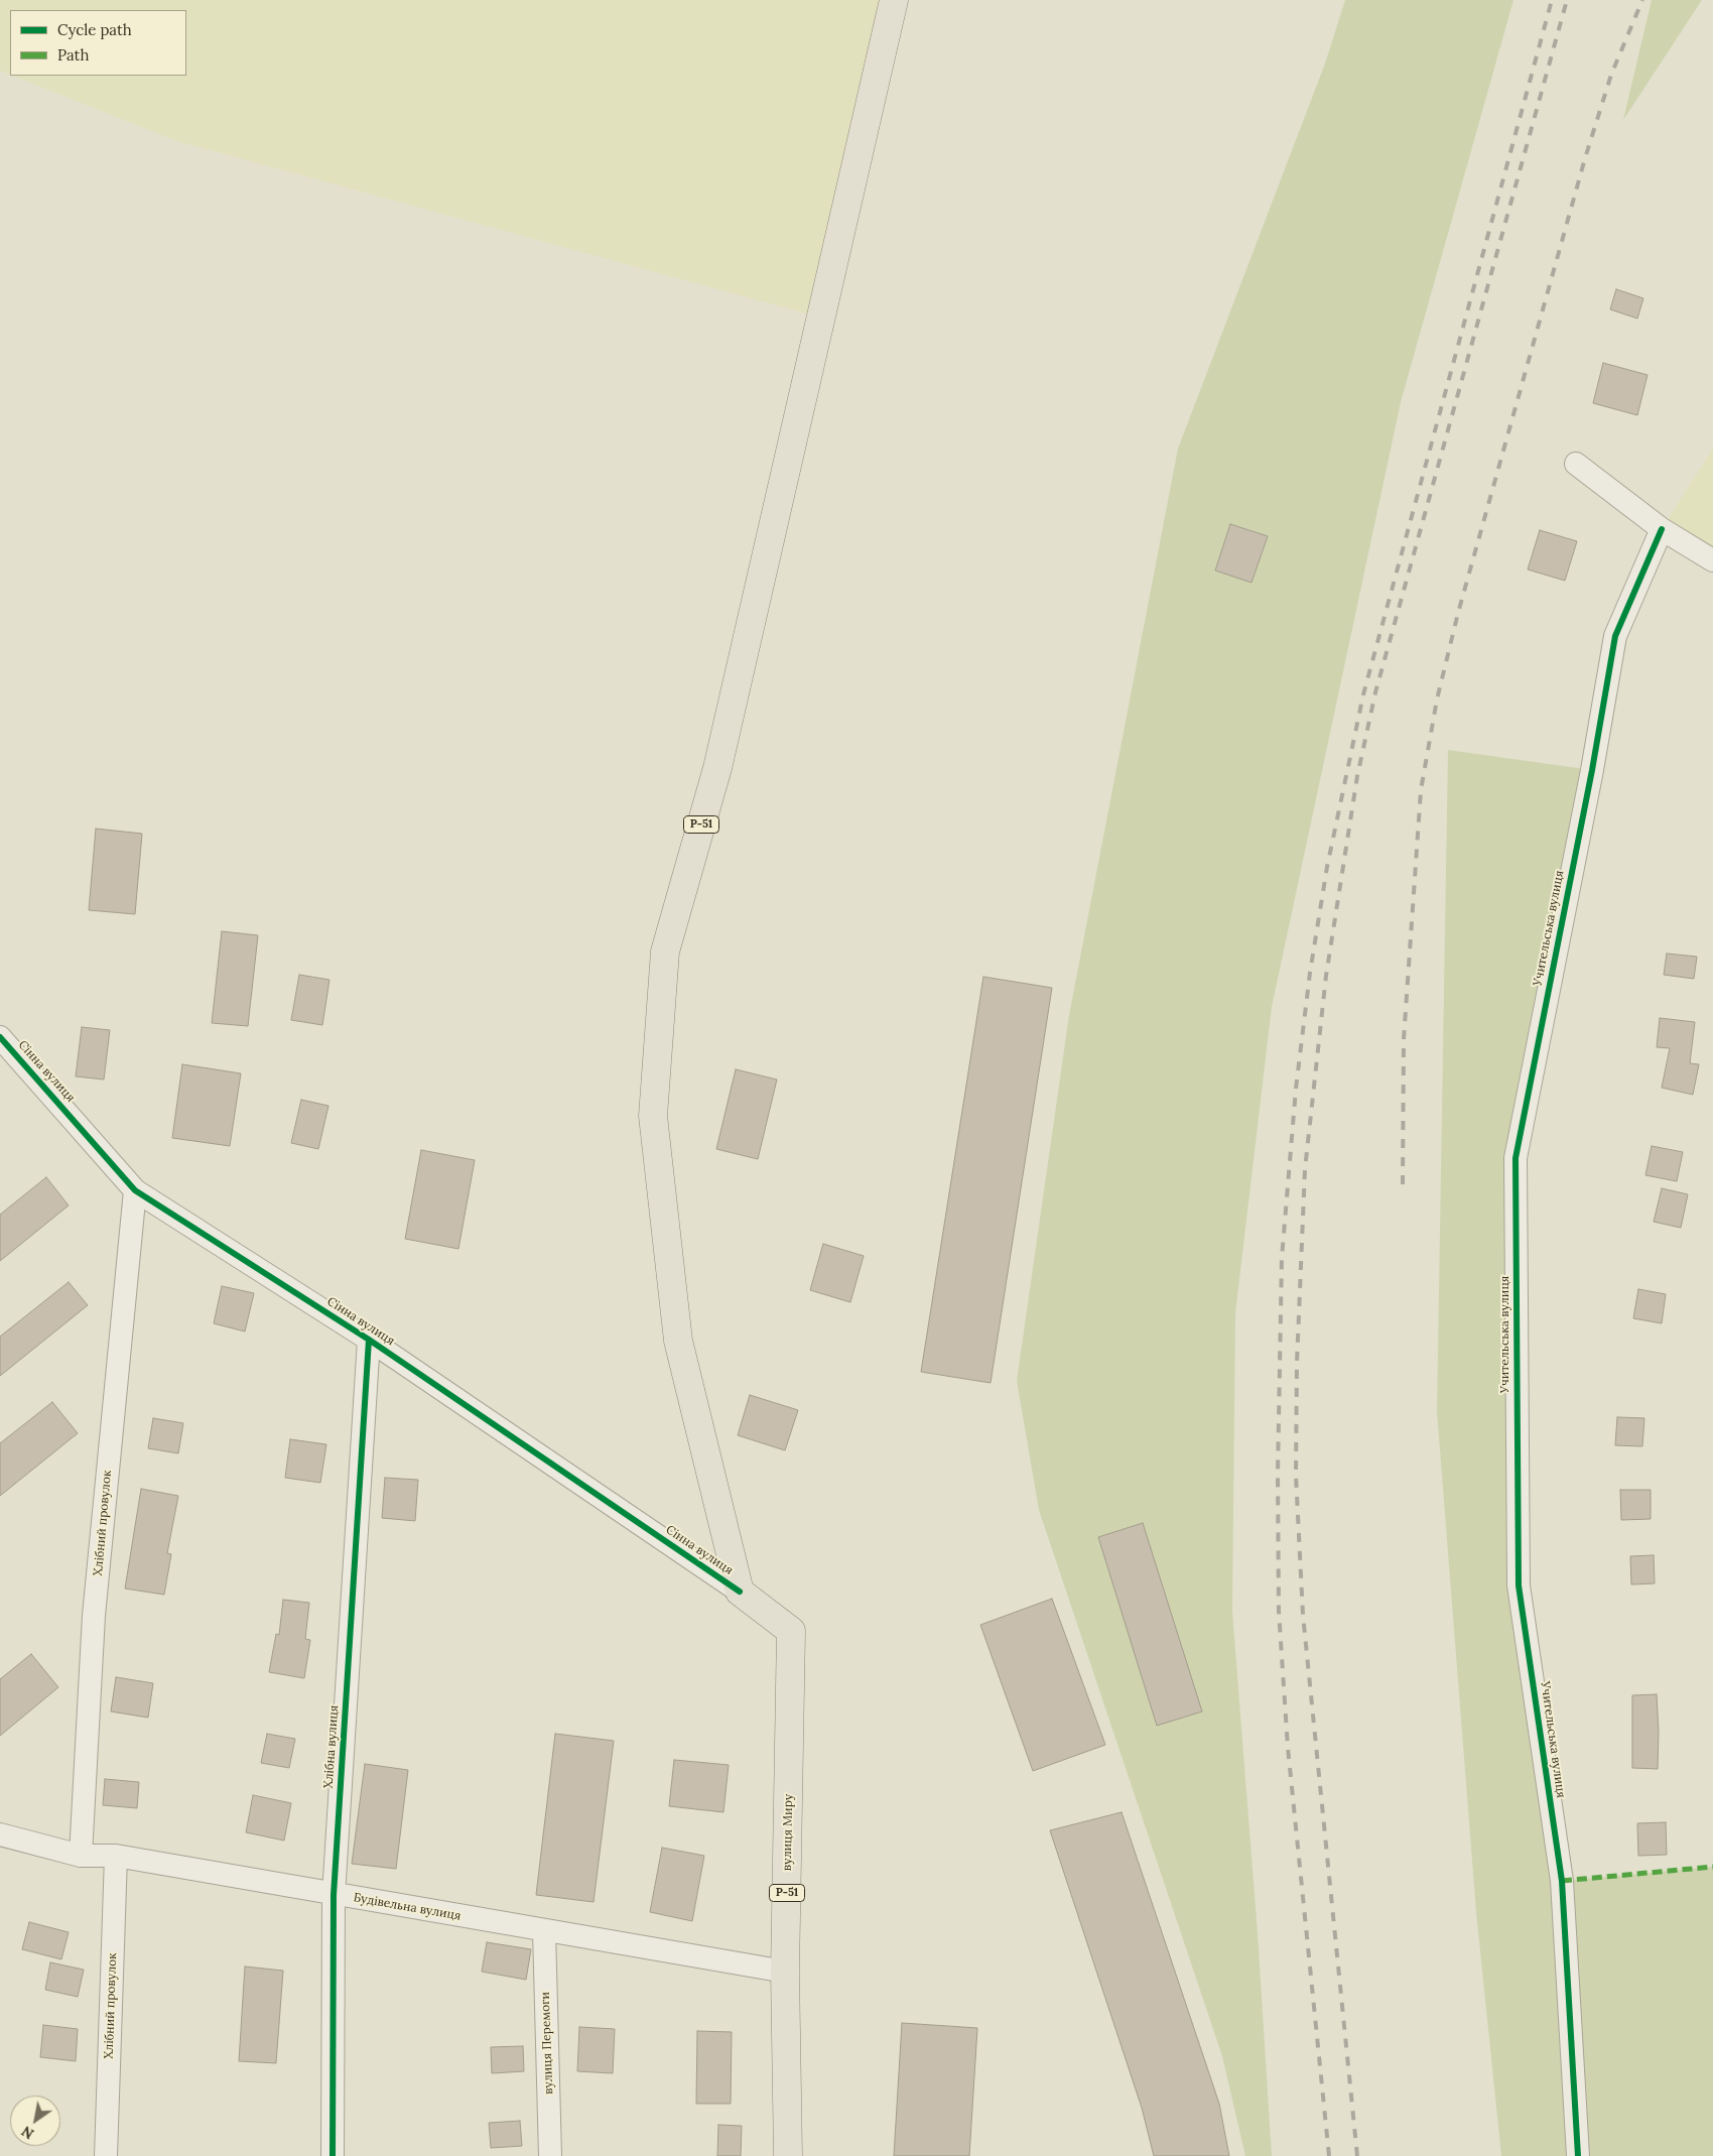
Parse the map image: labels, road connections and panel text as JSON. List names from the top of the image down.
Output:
{
  "streets": {
    "main road": ["Р-51", "вулиця Миру"],
    "street": [
      "Учительська вулиця",
      "Сінна вулиця",
      "Хлібний провулок",
      "Хлібна вулиця",
      "Будівельна вулиця",
      "вулиця Перемоги"
    ]
  },
  "crossings": [
    ["Р-51", "Сінна вулиця"],
    ["Р-51", "вулиця Миру"],
    ["Сінна вулиця", "Хлібний провулок"],
    ["Сінна вулиця", "Хлібна вулиця"],
    ["Сінна вулиця", "вулиця Миру"],
    ["Хлібний провулок", "Будівельна вулиця"],
    ["Хлібна вулиця", "Будівельна вулиця"],
    ["вулиця Миру", "Будівельна вулиця"],
    ["Будівельна вулиця", "вулиця Перемоги"]
  ],
  "legend": ["Cycle path", "Path"],
  "north": "bottom left"
}
